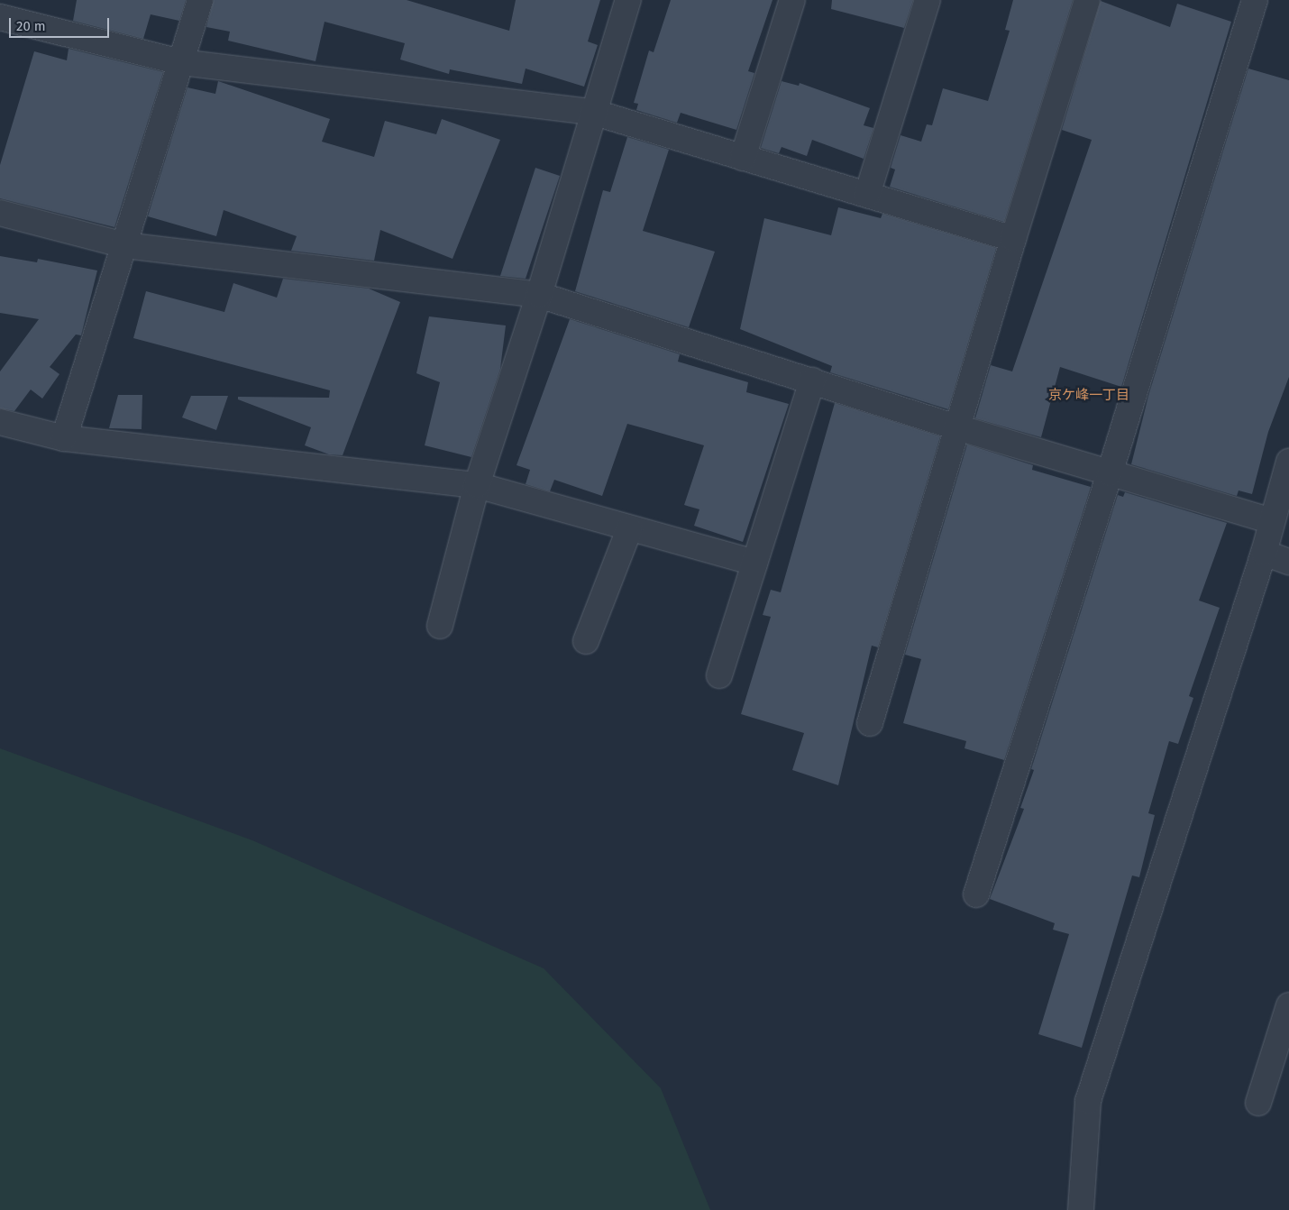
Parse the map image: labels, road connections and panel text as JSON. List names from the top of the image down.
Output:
{
  "districts": ["京ケ峰一丁目"],
  "scale_bar": "20 m"
}
